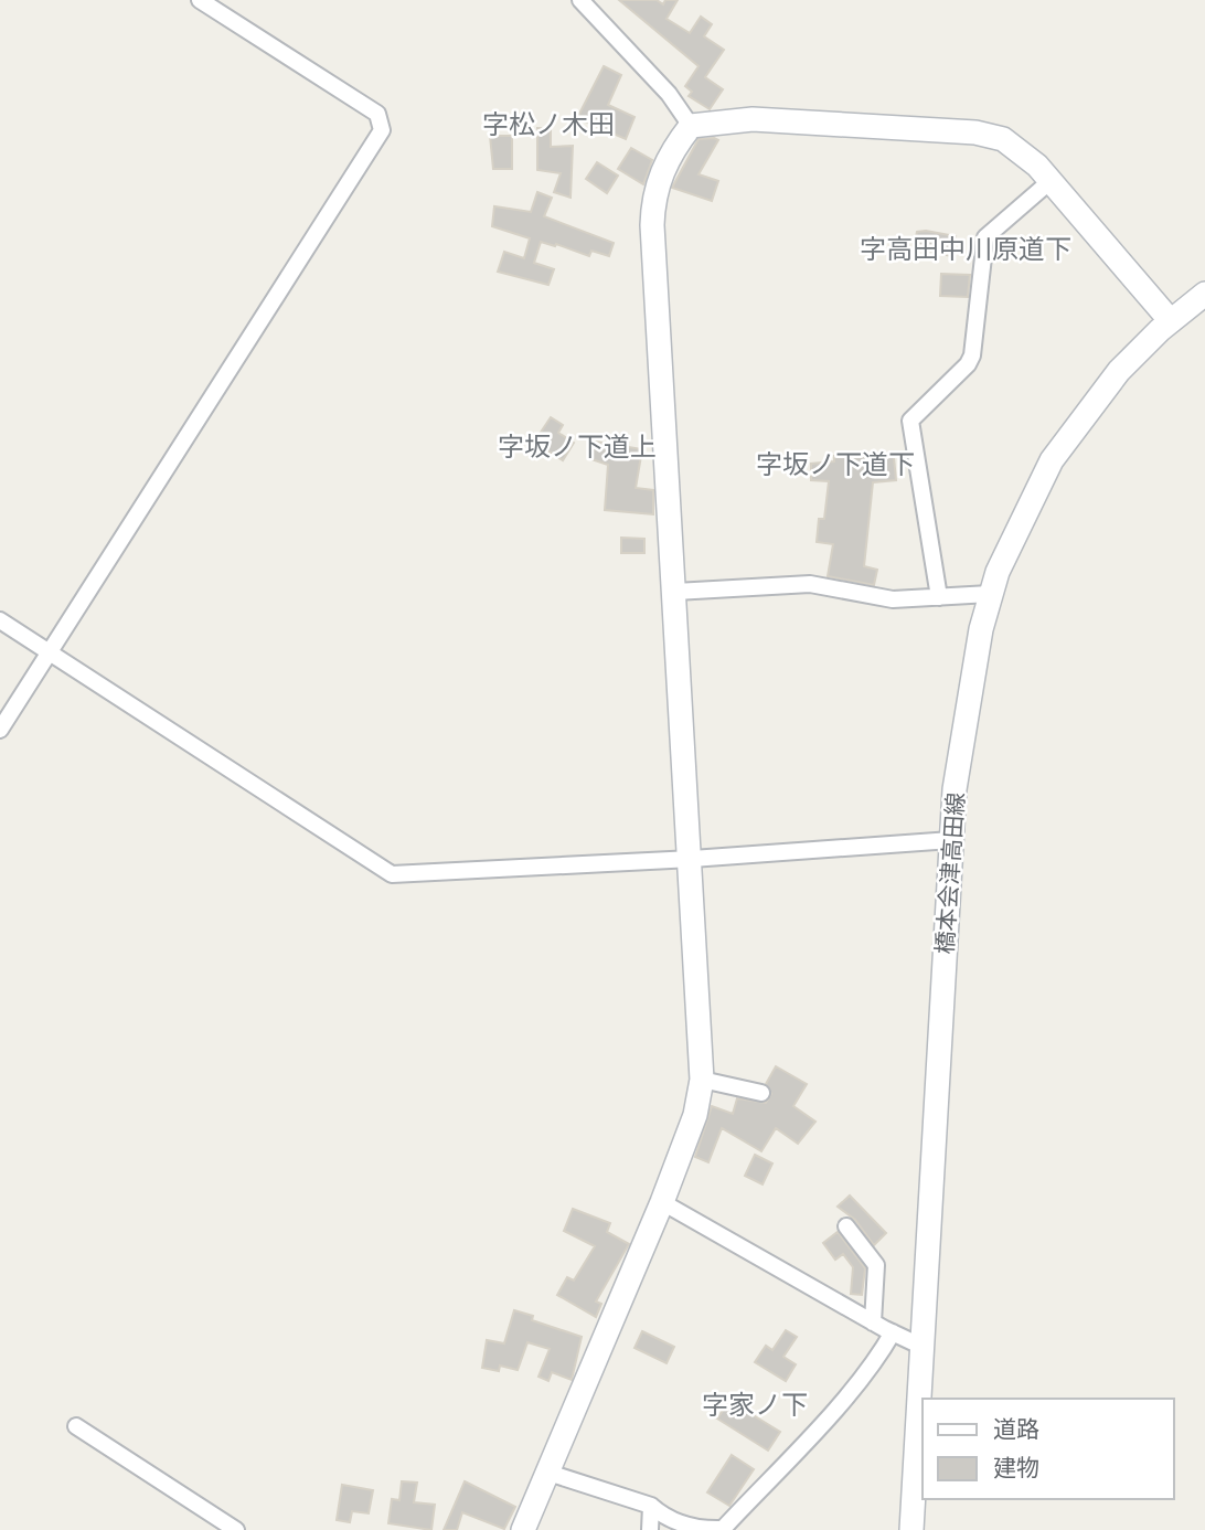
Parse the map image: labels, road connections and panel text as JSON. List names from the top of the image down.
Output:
{
  "streets": {
    "street": ["橋本会津高田線"]
  },
  "districts": [
    "字松ノ木田",
    "字高田中川原道下",
    "字坂ノ下道上",
    "字坂ノ下道下",
    "字家ノ下"
  ],
  "legend": ["道路", "建物"]
}
